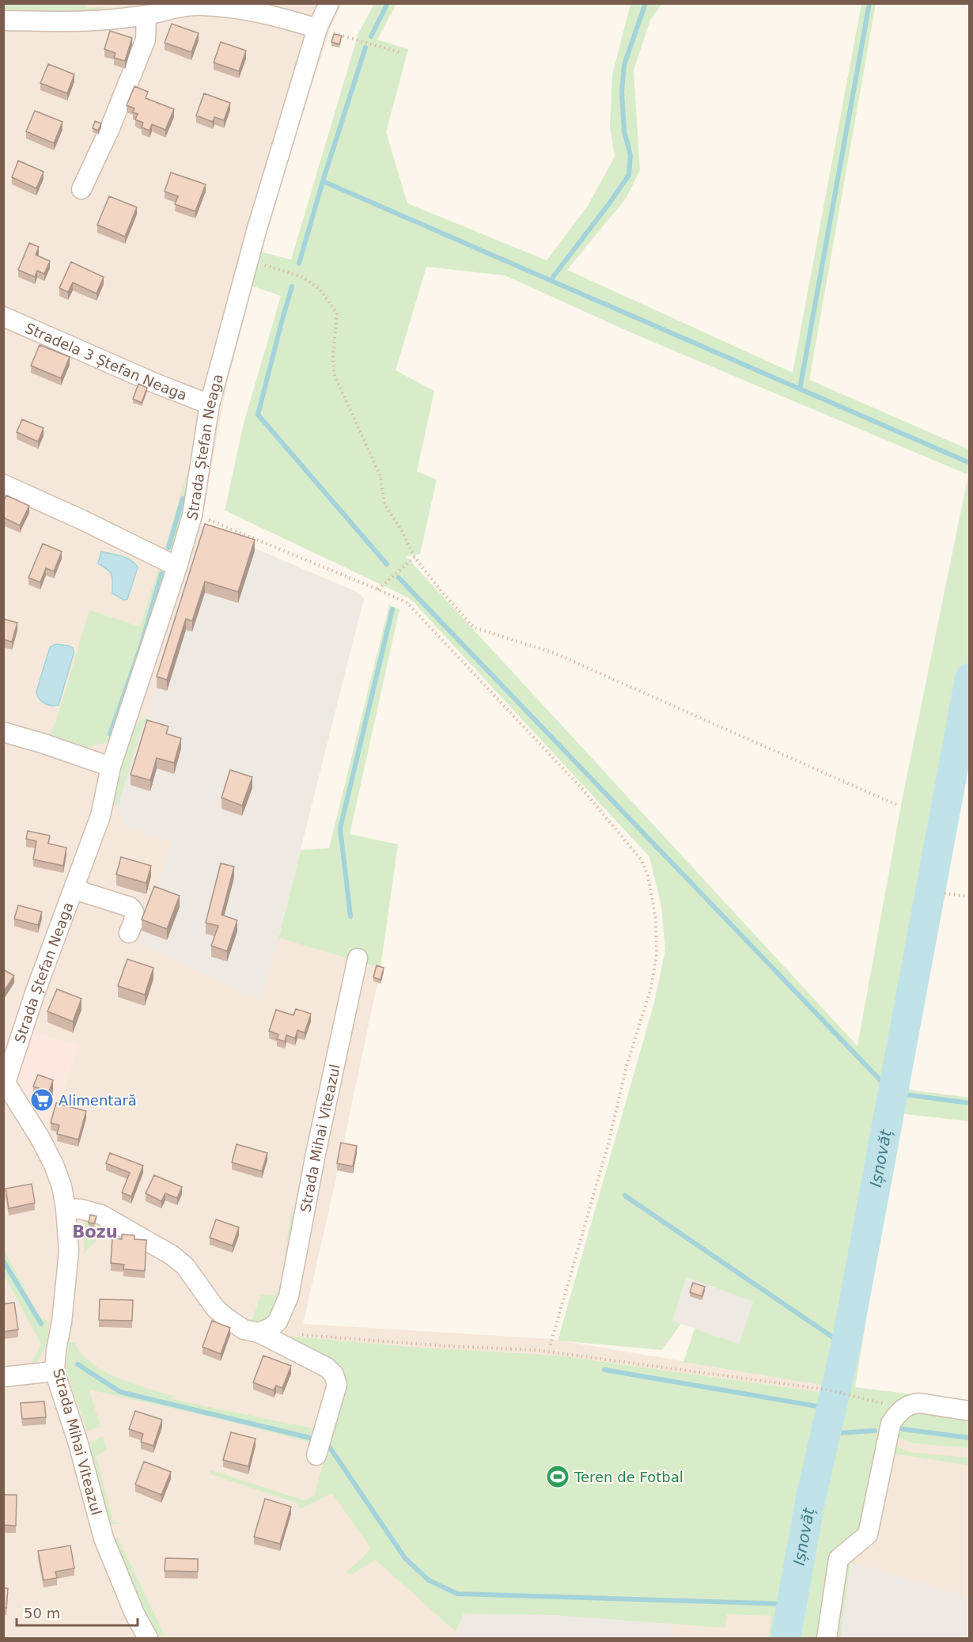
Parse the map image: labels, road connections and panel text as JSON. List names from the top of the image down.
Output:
{
  "streets": {
    "street": ["Stradela 3 Ștefan Neaga", "Strada Ștefan Neaga", "Strada Mihai Viteazul"]
  },
  "crossings": [
    ["Stradela 3 Ștefan Neaga", "Strada Ștefan Neaga"],
    ["Strada Ștefan Neaga", "Strada Mihai Viteazul"]
  ],
  "districts": ["Bozu"],
  "water": ["Ișnovăț"],
  "places": {
    "supermarket": ["Alimentară"],
    "sports": ["Teren de Fotbal"]
  },
  "scale_bar": "50 m"
}
